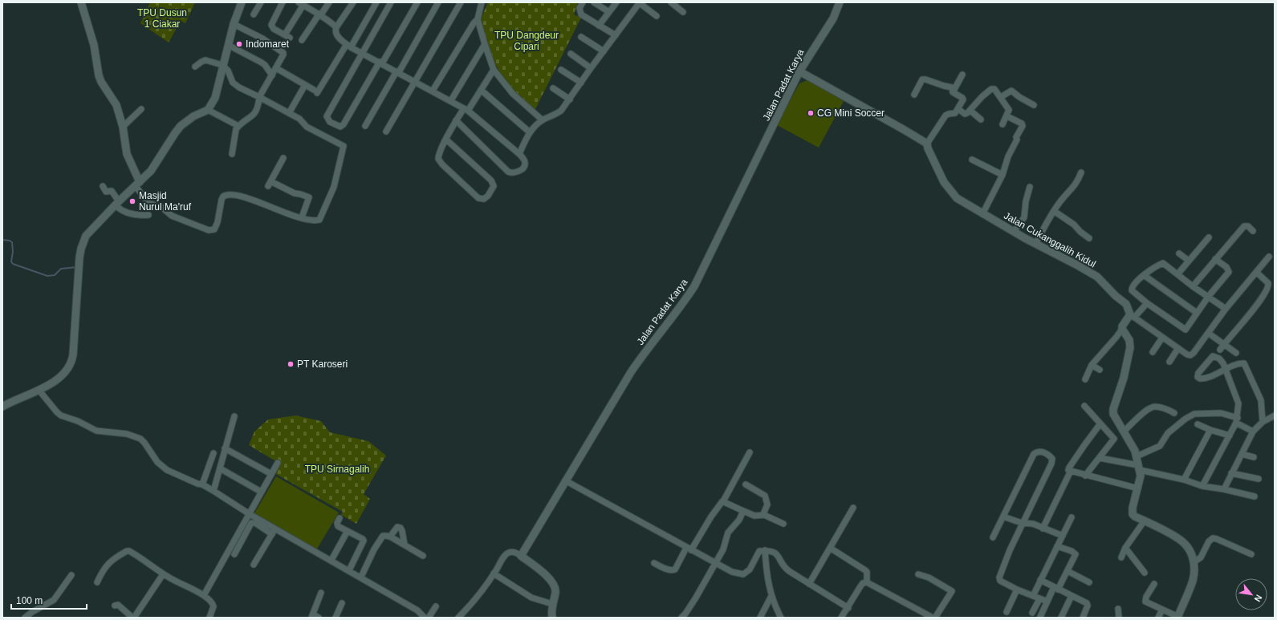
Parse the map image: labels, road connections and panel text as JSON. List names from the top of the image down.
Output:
{
  "streets": {
    "street": ["Jalan Padat Karya", "Jalan Cukanggalih Kidul"]
  },
  "parks": ["TPU Dusun 1 Ciakar", "TPU Dangdeur Cipari", "TPU Sirnagalih"],
  "places": [
    "Indomaret",
    "CG Mini Soccer",
    "Masjid Nurul Ma'ruf",
    "PT Karoseri"
  ],
  "scale_bar": "100 m",
  "north": "bottom right"
}
